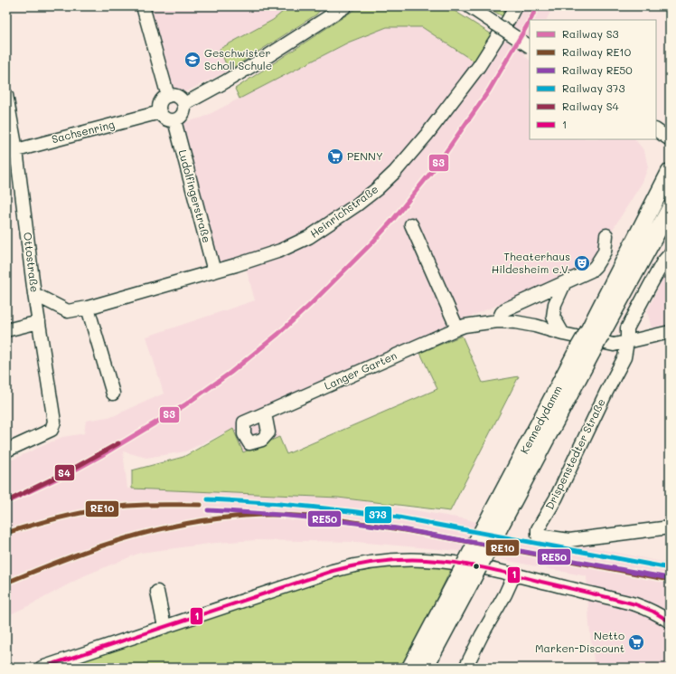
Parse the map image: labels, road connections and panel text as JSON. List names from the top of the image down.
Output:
{
  "streets": {
    "main road": ["Kennedydamm"],
    "street": [
      "Sachsenring",
      "Ludolfingerstraße",
      "Heinrichstraße",
      "Ottostraße",
      "Langer Garten",
      "Drispenstedter Straße"
    ]
  },
  "crossings": [
    ["Sachsenring", "Ludolfingerstraße"],
    ["Sachsenring", "Ottostraße"],
    ["Ludolfingerstraße", "Heinrichstraße"],
    ["Heinrichstraße", "Ottostraße"],
    ["Langer Garten", "Drispenstedter Straße"]
  ],
  "places": {
    "school or university": ["Geschwister Scholl Schule"],
    "supermarket": ["PENNY", "Netto Marken-Discount"],
    "theatre": ["Theaterhaus Hildesheim e.V."]
  },
  "lines": [
    "rail line S3",
    "rail line S4",
    "rail line 373",
    "rail line RE10",
    "rail line RE50",
    "transit line 1"
  ],
  "legend": [
    "Railway S3",
    "Railway RE10",
    "Railway RE50",
    "Railway 373",
    "Railway S4",
    "1"
  ]
}
